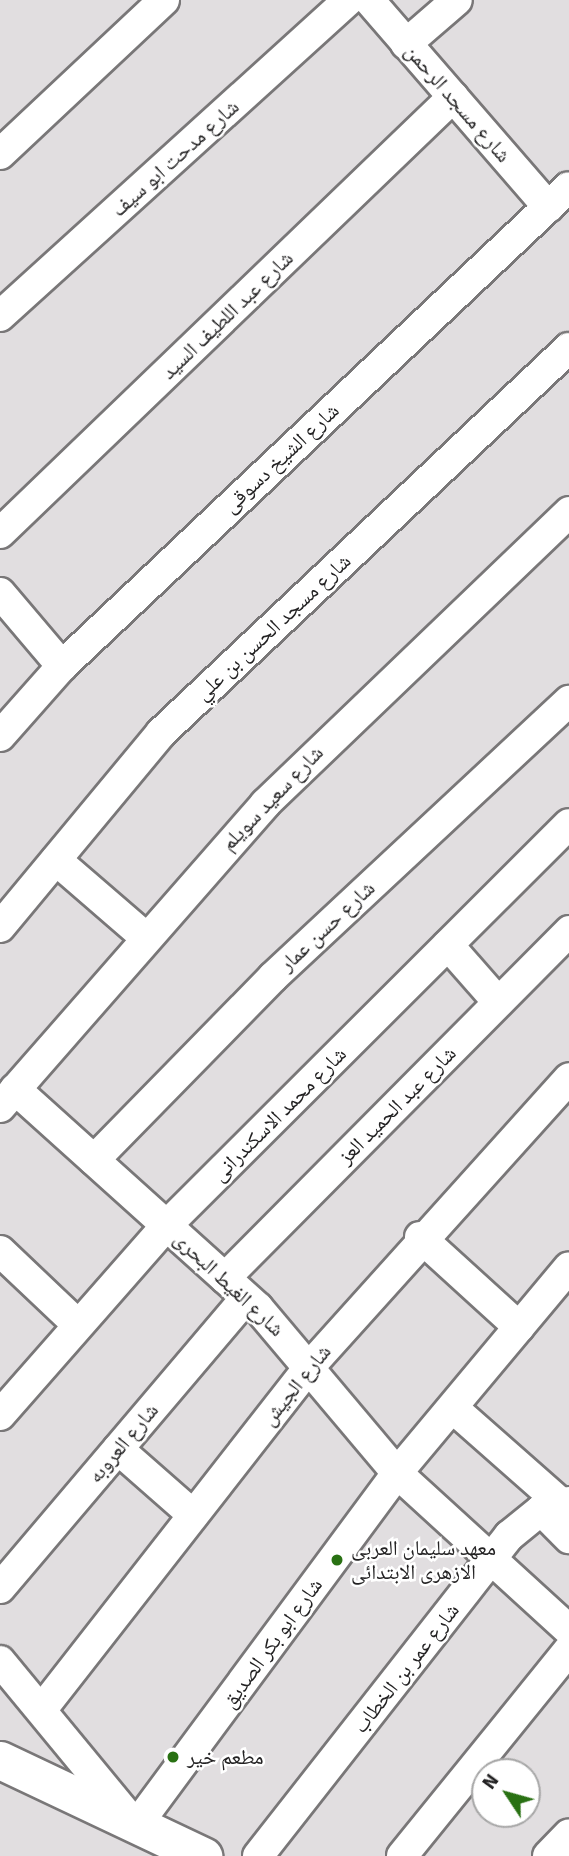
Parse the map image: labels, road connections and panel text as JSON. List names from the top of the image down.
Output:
{
  "streets": {
    "street": [
      "شارع مسجد الرحمن",
      "شارع مدحت ابو سيف",
      "شارع عبد اللطيف السيد",
      "شارع الشيخ دسوقى",
      "شارع مسجد الحسن بن علي",
      "شارع سعيد سويلم",
      "شارع حسن عمار",
      "شارع عبد الحميد العز",
      "شارع محمد الاسكندرانى",
      "شارع الغيط البحرى",
      "شارع الجيش",
      "شارع العروبه",
      "شارع ابو بكر الصديق",
      "شارع عمر بن الخطاب"
    ]
  },
  "crossings": [
    ["شارع مسجد الرحمن", "شارع عبد اللطيف السيد"],
    ["شارع مسجد الرحمن", "شارع الشيخ دسوقى"],
    ["شارع سعيد سويلم", "شارع الغيط البحرى"],
    ["شارع حسن عمار", "شارع الغيط البحرى"],
    ["شارع عبد الحميد العز", "شارع الغيط البحرى"],
    ["شارع عبد الحميد العز", "شارع العروبه"],
    ["شارع محمد الاسكندرانى", "شارع الغيط البحرى"],
    ["شارع الغيط البحرى", "شارع الجيش"],
    ["شارع الغيط البحرى", "شارع العروبه"],
    ["شارع الغيط البحرى", "شارع ابو بكر الصديق"],
    ["شارع الغيط البحرى", "شارع عمر بن الخطاب"]
  ],
  "places": ["معهد سليمان العربى الازهرى الابتدائى", "مطعم خير"],
  "north": "top left"
}
